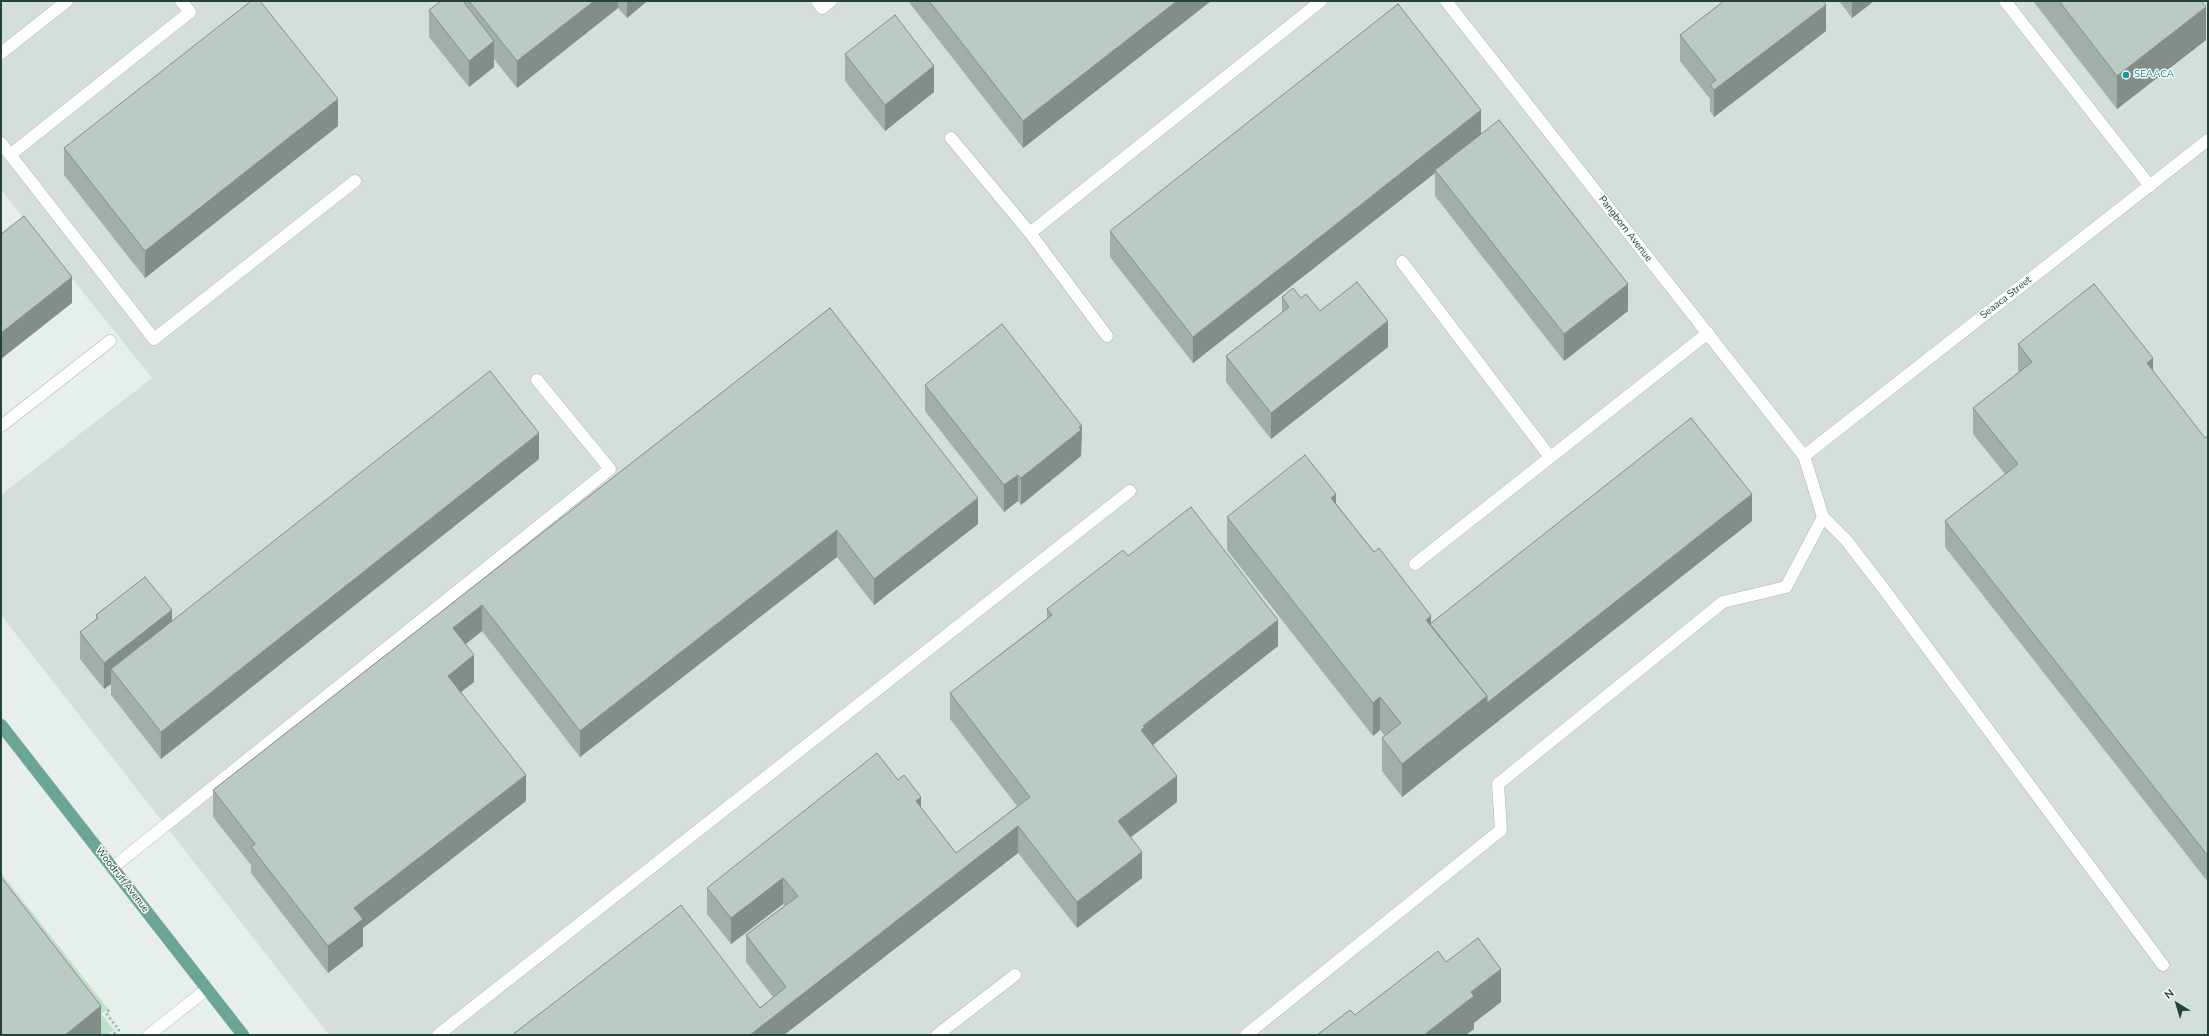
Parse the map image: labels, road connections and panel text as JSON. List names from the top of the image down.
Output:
{
  "streets": {
    "main road": ["Woodruff Avenue"],
    "street": ["Pangborn Avenue", "Seaaca Street"]
  },
  "crossings": [
    ["Pangborn Avenue", "Seaaca Street"]
  ],
  "places": ["SEAACA"],
  "north": "top left"
}
